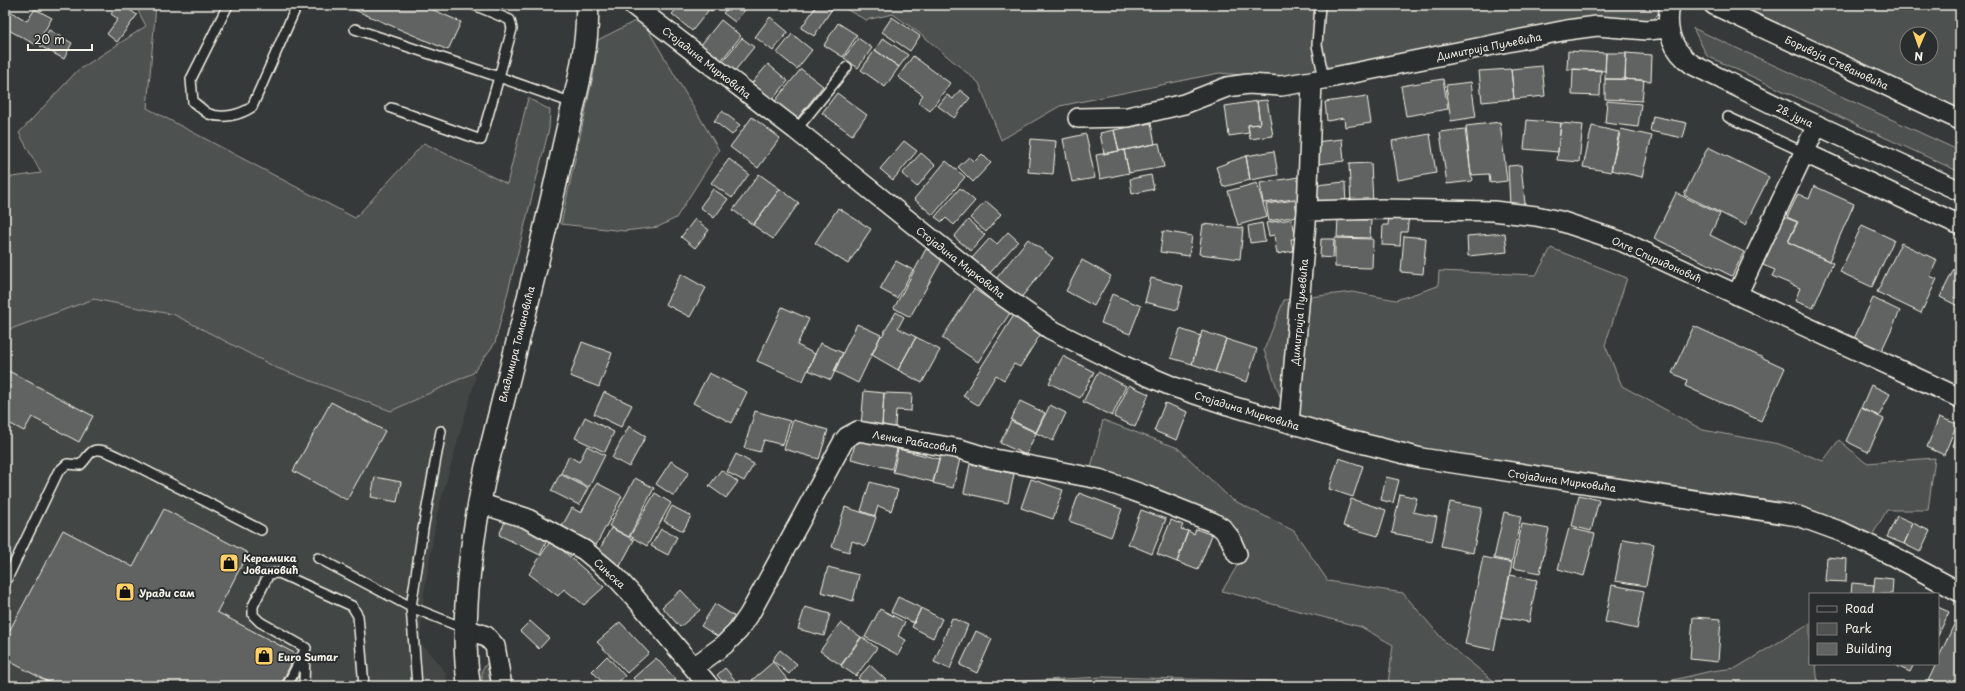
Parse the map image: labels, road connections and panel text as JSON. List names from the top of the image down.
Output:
{
  "streets": {
    "street": [
      "Димитрија Пуљевића",
      "Стојадина Мирковића",
      "Боривоја Стевановића",
      "28. јуна",
      "Олге Спиридоновић",
      "Владимира Томановића",
      "Ленке Рабасовић",
      "Сињска"
    ]
  },
  "crossings": [
    ["Димитрија Пуљевића", "Стојадина Мирковића"],
    ["Димитрија Пуљевића", "28. јуна"],
    ["Димитрија Пуљевића", "Олге Спиридоновић"],
    ["Владимира Томановића", "Сињска"],
    ["Ленке Рабасовић", "Сињска"]
  ],
  "places": {
    "shop": ["Керамика Јовановић", "Уради сам", "Euro Sumar"]
  },
  "legend": ["Road", "Park", "Building"],
  "scale_bar": "20 m",
  "north": "bottom"
}
